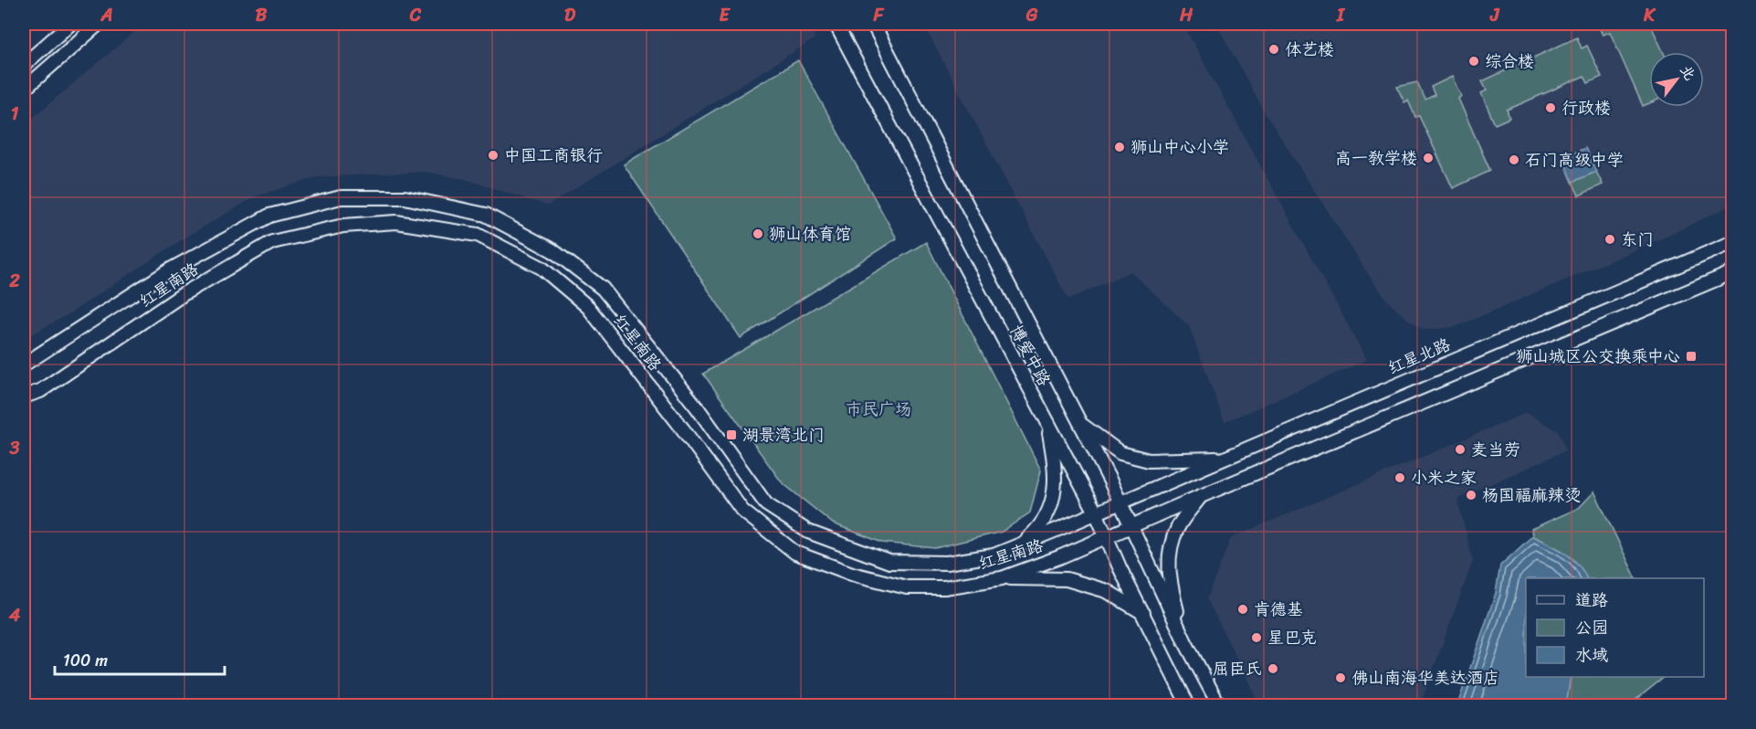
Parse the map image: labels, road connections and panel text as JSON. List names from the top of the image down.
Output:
{
  "streets": {
    "main road": ["红星南路", "博爱中路", "红星北路"]
  },
  "crossings": [
    ["红星南路", "博爱中路"],
    ["红星南路", "红星北路"],
    ["博爱中路", "红星北路"]
  ],
  "parks": ["市民广场"],
  "places": {
    "other": [
      "体艺楼",
      "综合楼",
      "行政楼",
      "狮山中心小学",
      "中国工商银行",
      "高一教学楼",
      "石门高级中学",
      "狮山体育馆",
      "东门",
      "麦当劳",
      "小米之家",
      "杨国福麻辣烫",
      "肯德基",
      "星巴克",
      "屈臣氏",
      "佛山南海华美达酒店"
    ],
    "transit": ["狮山城区公交换乘中心", "湖景湾北门"]
  },
  "legend": ["道路", "公园", "水域"],
  "scale_bar": "100 m",
  "north": "top right",
  "grid": {
    "columns": [
      "A",
      "B",
      "C",
      "D",
      "E",
      "F",
      "G",
      "H",
      "I",
      "J",
      "K"
    ],
    "rows": [
      "1",
      "2",
      "3",
      "4"
    ]
  }
}
